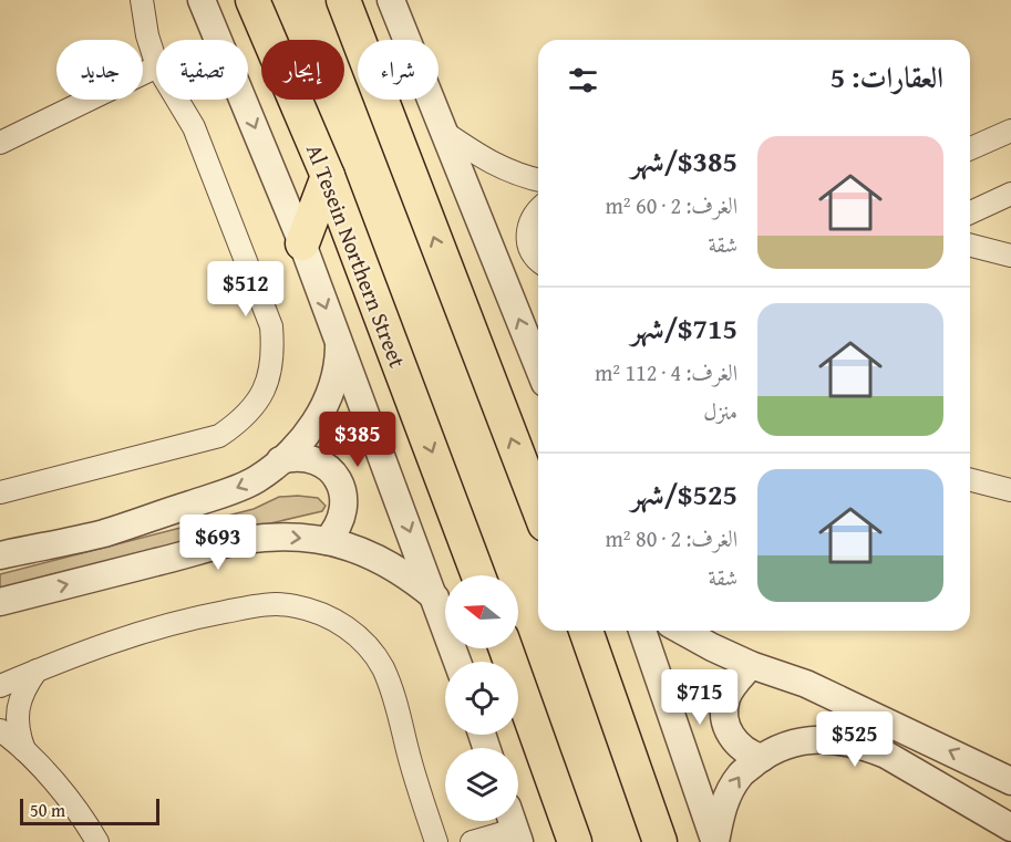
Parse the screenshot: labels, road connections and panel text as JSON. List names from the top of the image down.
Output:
{
  "streets": {
    "main road": ["Al Tesein Northern Street"]
  },
  "scale_bar": "50 m",
  "north": "left",
  "page": {
    "chip": [
      "شراء",
      "إيجار",
      "تصفية",
      "جديد"
    ],
    "heading": "العقارات: 5",
    "list": [
      {
        "name": "$385/شهر",
        "note": "الغرف: 2 · 60 m² · شقة"
      },
      {
        "name": "$715/شهر",
        "note": "الغرف: 4 · 112 m² · منزل"
      },
      {
        "name": "$525/شهر",
        "note": "الغرف: 2 · 80 m² · شقة"
      }
    ],
    "price": [
      "$512",
      "$385",
      "$693",
      "$715",
      "$525"
    ],
    "scale": "50 m"
  }
}
